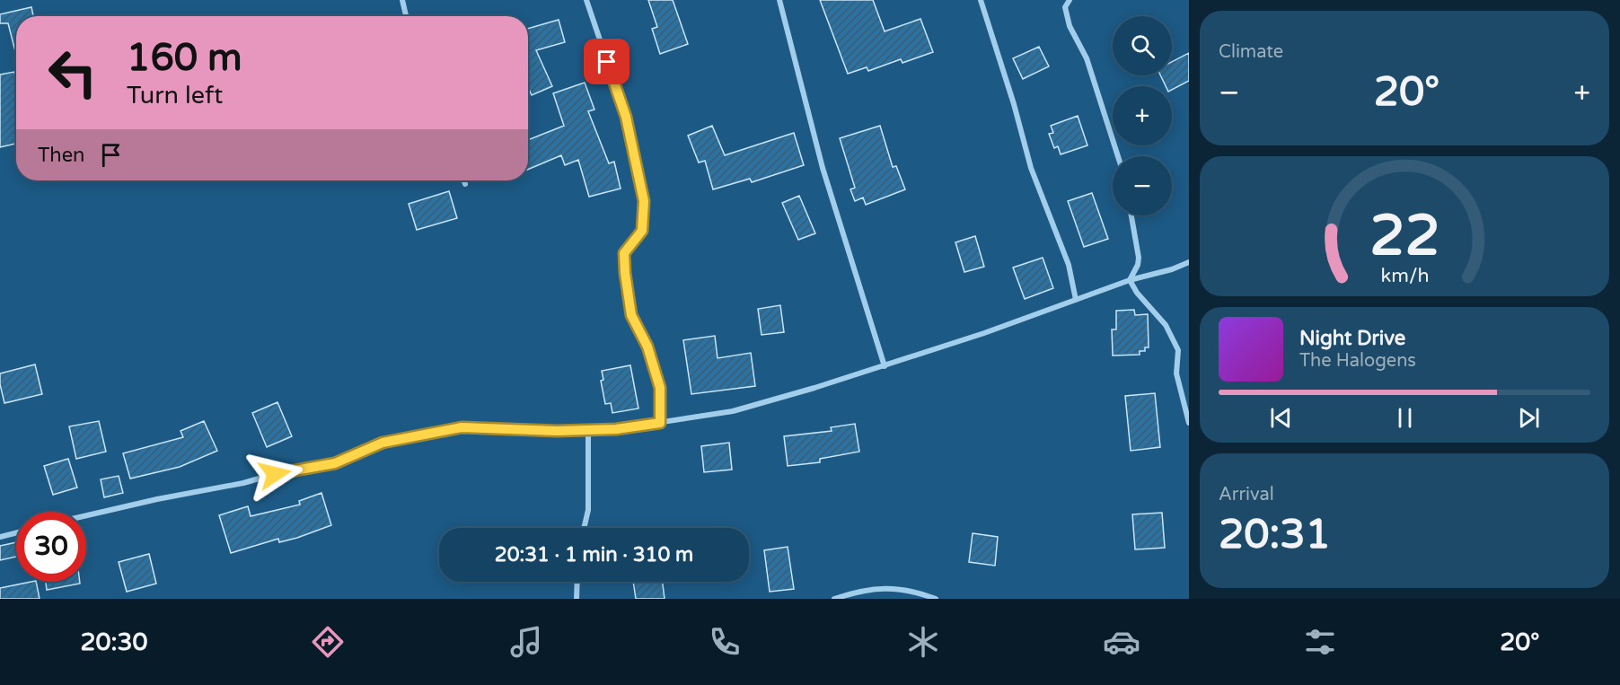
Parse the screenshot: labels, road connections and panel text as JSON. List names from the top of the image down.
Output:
{
  "page": {
    "tile": [
      "Climate",
      ["Arrival", "20:31"]
    ],
    "map_buttons": ["+", "−"],
    "turn": ["160 m", "Turn left"],
    "heat": ["−", "20°", "+"],
    "then": "Then",
    "song": ["Night Drive", "The Halogens"],
    "limit": "30",
    "trip": "20:31 · 1 min · 310 m",
    "tabs": ["20:30", "20°"],
    "gauge": ["22", "km/h"]
  }
}
